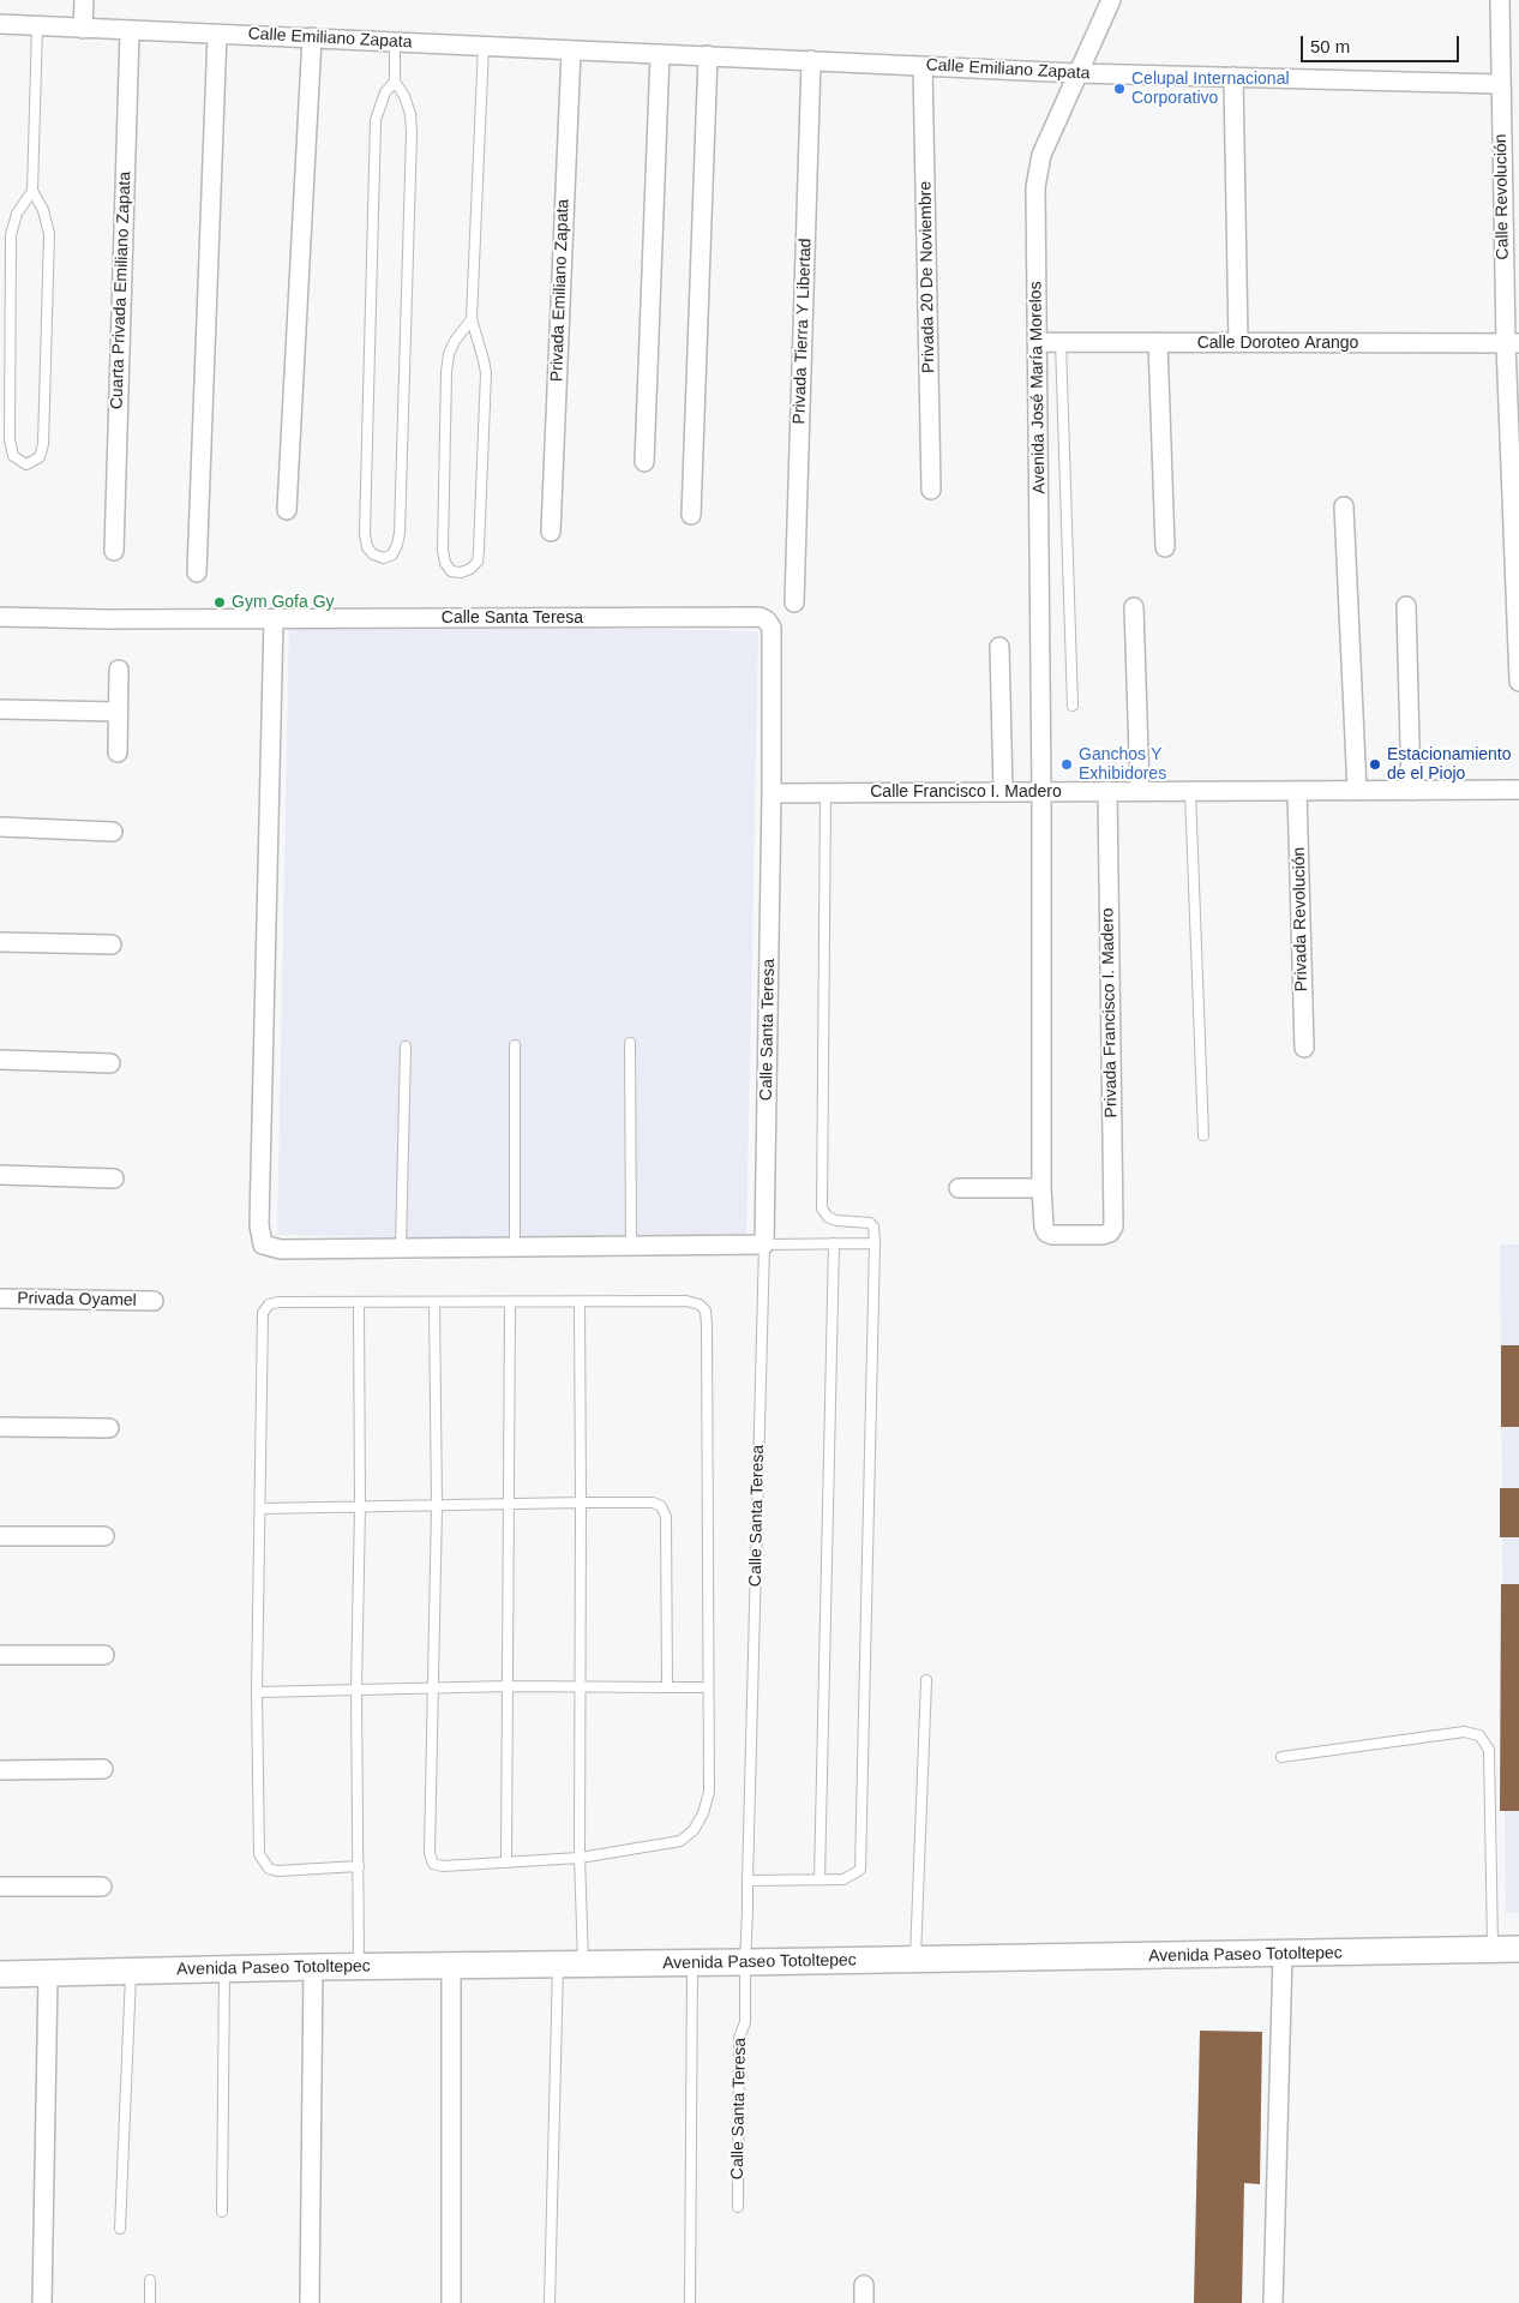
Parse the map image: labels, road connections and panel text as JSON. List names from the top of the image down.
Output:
{
  "streets": {
    "main road": ["Avenida Paseo Totoltepec"],
    "street": [
      "Calle Emiliano Zapata",
      "Calle Revolución",
      "Privada 20 De Noviembre",
      "Cuarta Privada Emiliano Zapata",
      "Privada Emiliano Zapata",
      "Privada Tierra Y Libertad",
      "Calle Doroteo Arango",
      "Avenida José María Morelos",
      "Calle Santa Teresa",
      "Calle Francisco I. Madero",
      "Privada Revolución",
      "Privada Francisco I. Madero",
      "Privada Oyamel"
    ]
  },
  "crossings": [
    ["Calle Emiliano Zapata", "Calle Revolución"],
    ["Calle Emiliano Zapata", "Privada 20 De Noviembre"],
    ["Calle Emiliano Zapata", "Cuarta Privada Emiliano Zapata"],
    ["Calle Emiliano Zapata", "Privada Emiliano Zapata"],
    ["Calle Emiliano Zapata", "Privada Tierra Y Libertad"],
    ["Calle Emiliano Zapata", "Avenida José María Morelos"],
    ["Calle Revolución", "Calle Doroteo Arango"],
    ["Calle Doroteo Arango", "Avenida José María Morelos"],
    ["Avenida José María Morelos", "Calle Francisco I. Madero"],
    ["Avenida José María Morelos", "Privada Francisco I. Madero"],
    ["Calle Santa Teresa", "Calle Francisco I. Madero"],
    ["Calle Santa Teresa", "Avenida Paseo Totoltepec"],
    ["Calle Francisco I. Madero", "Privada Revolución"],
    ["Calle Francisco I. Madero", "Privada Francisco I. Madero"]
  ],
  "places": [
    "Celupal Internacional Corporativo",
    "Gym Gofa Gy",
    "Ganchos Y Exhibidores",
    "Estacionamiento de el Piojo"
  ],
  "scale_bar": "50 m"
}
